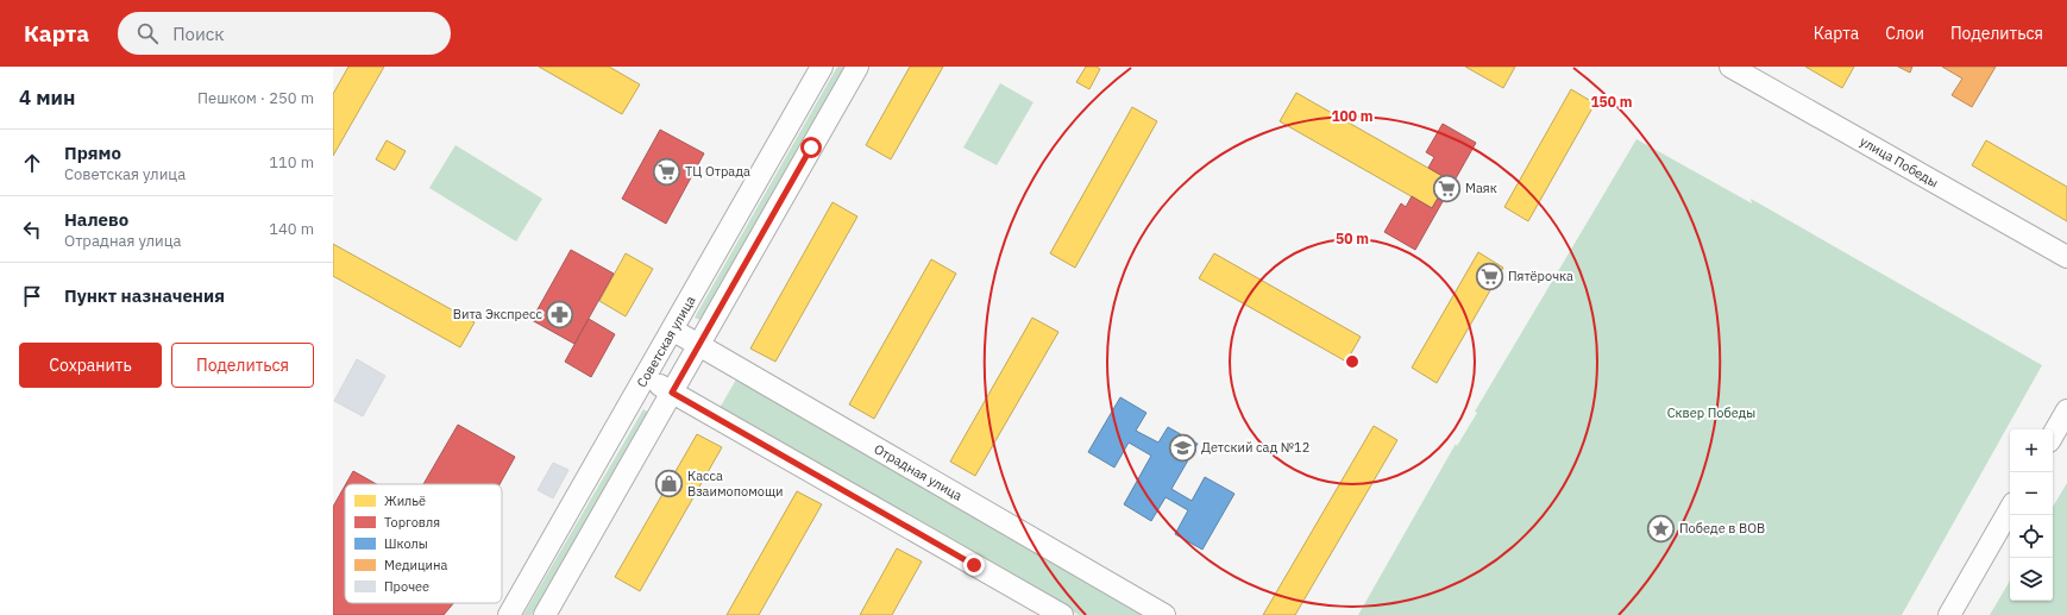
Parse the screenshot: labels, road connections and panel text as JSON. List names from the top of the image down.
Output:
{
  "streets": {
    "street": ["улица Победы", "Советская улица", "Отрадная улица"]
  },
  "crossings": [
    ["Советская улица", "Отрадная улица"]
  ],
  "parks": ["Сквер Победы"],
  "places": {
    "supermarket": ["ТЦ Отрада", "Маяк", "Пятёрочка"],
    "pharmacy": ["Вита Экспресс"],
    "school or university": ["Детский сад №12"],
    "shop": ["Касса Взаимопомощи"],
    "place": ["Победе в ВОВ"]
  },
  "legend": [
    "Жильё",
    "Торговля",
    "Школы",
    "Медицина",
    "Прочее"
  ],
  "page": {
    "header": "Карта",
    "search": "Поиск",
    "nav": ["Карта", "Слои", "Поделиться"],
    "heading": ["4 мин", "Пешком · 250 m"],
    "list": [
      ["Прямо", "Советская улица", "110 m"],
      ["Налево", "Отрадная улица", "140 m"],
      "Пункт назначения"
    ],
    "buttons": ["Сохранить", "Поделиться"],
    "map_buttons": ["+", "−"]
  },
  "rings": ["150 m", "100 m", "50 m"]
}
